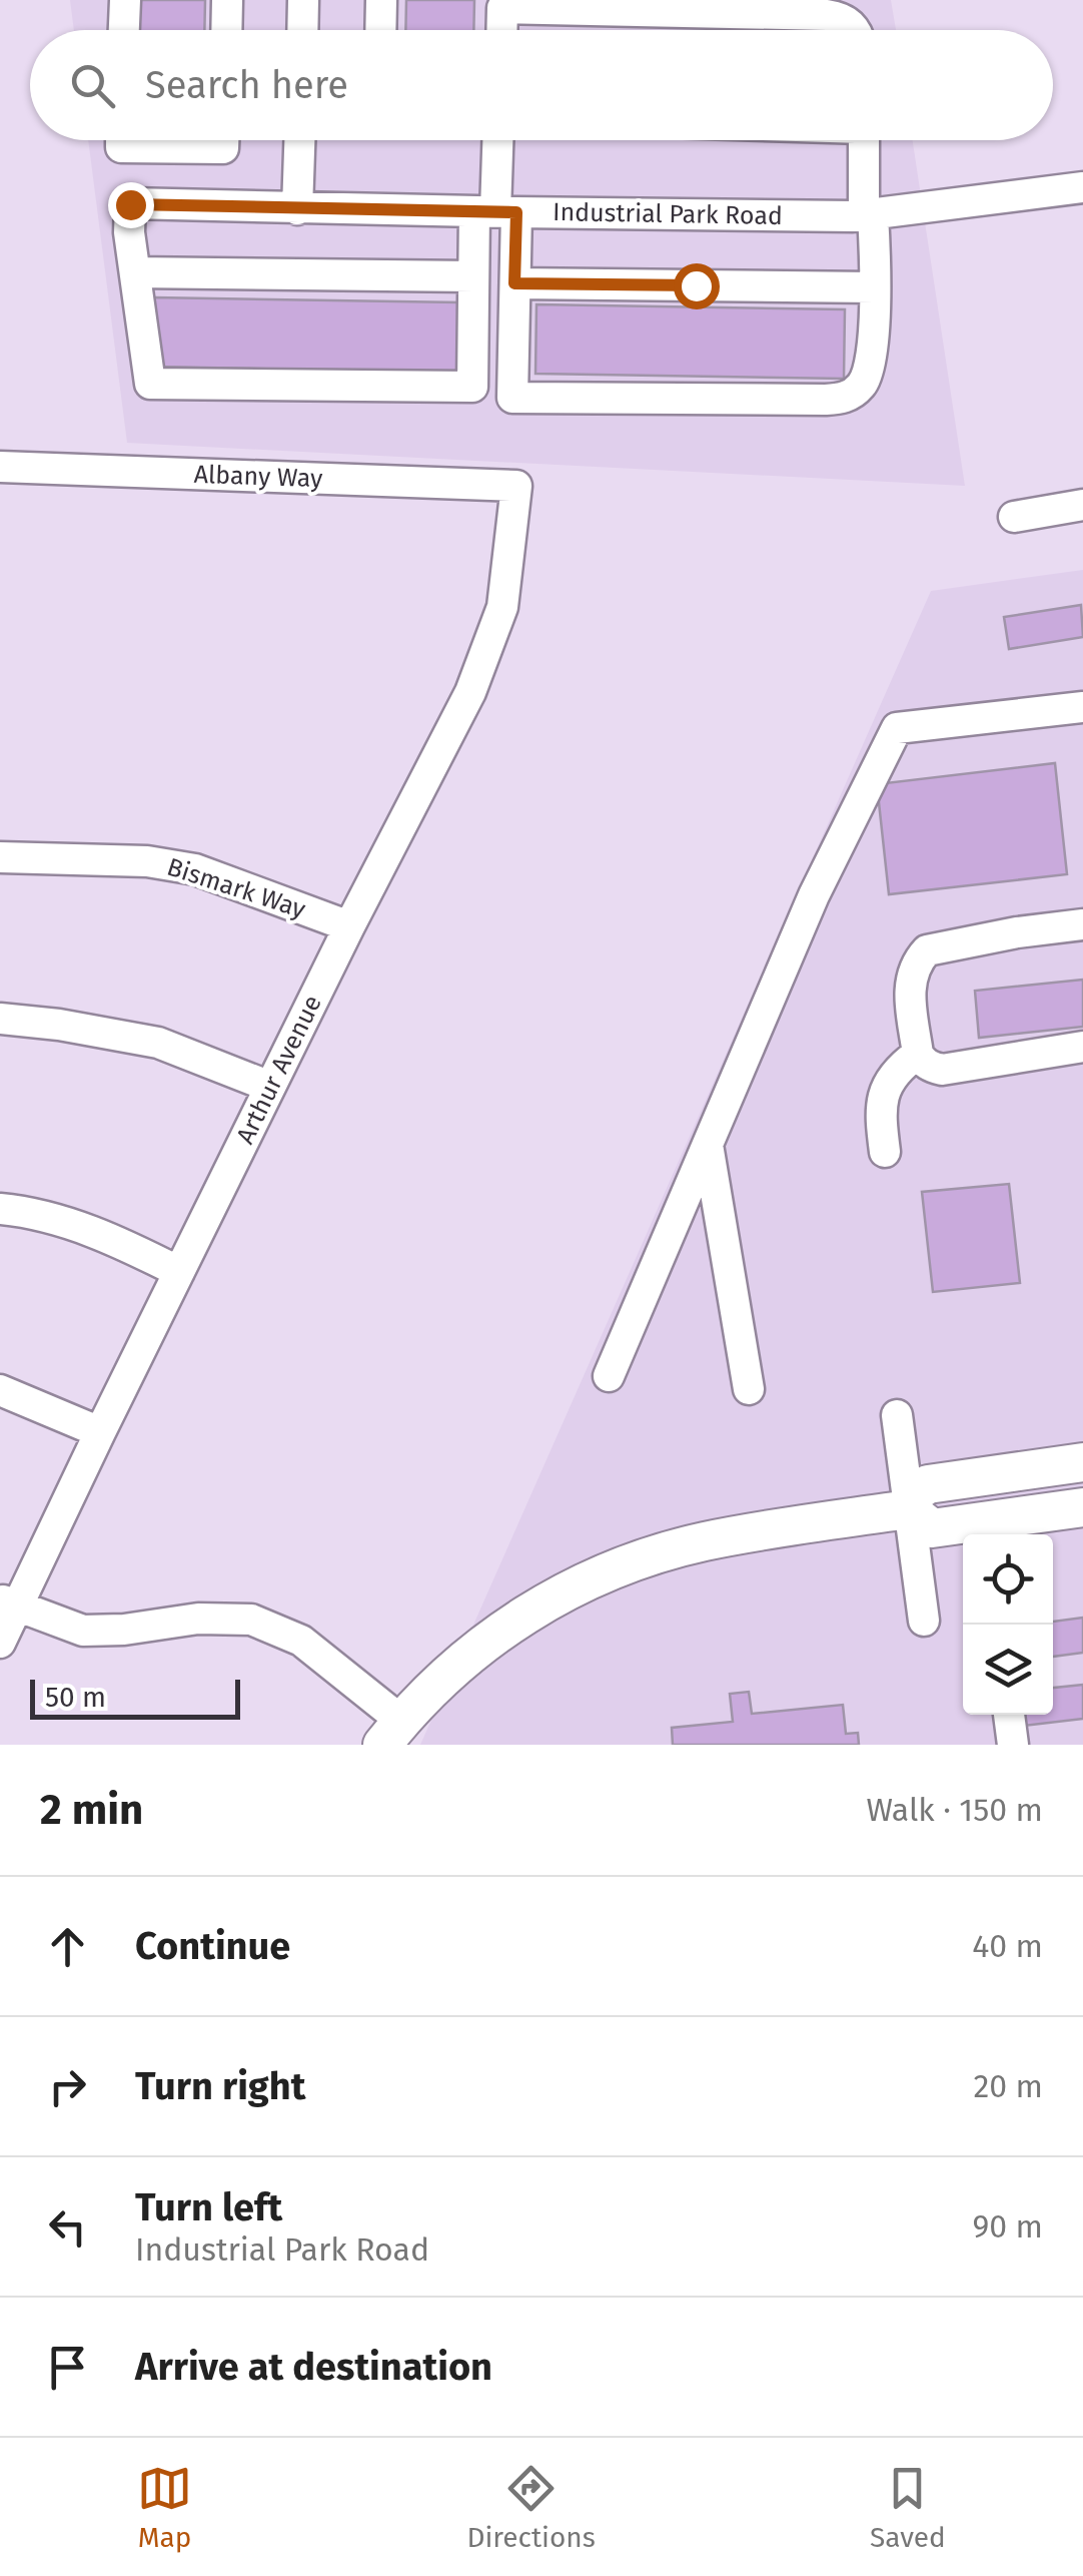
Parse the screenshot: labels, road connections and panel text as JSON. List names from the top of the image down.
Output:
{
  "streets": {
    "street": [
      "Industrial Park Road",
      "Albany Way",
      "Bismark Way",
      "Arthur Avenue"
    ]
  },
  "crossings": [
    ["Albany Way", "Arthur Avenue"],
    ["Bismark Way", "Arthur Avenue"]
  ],
  "scale_bar": "50 m",
  "page": {
    "search": "Search here",
    "scale": "50 m",
    "heading": ["2 min", "Walk · 150 m"],
    "list": [
      ["Continue", "40 m"],
      ["Turn right", "20 m"],
      ["Turn left", "Industrial Park Road", "90 m"],
      "Arrive at destination"
    ],
    "nav": ["Map", "Directions", "Saved"]
  }
}
